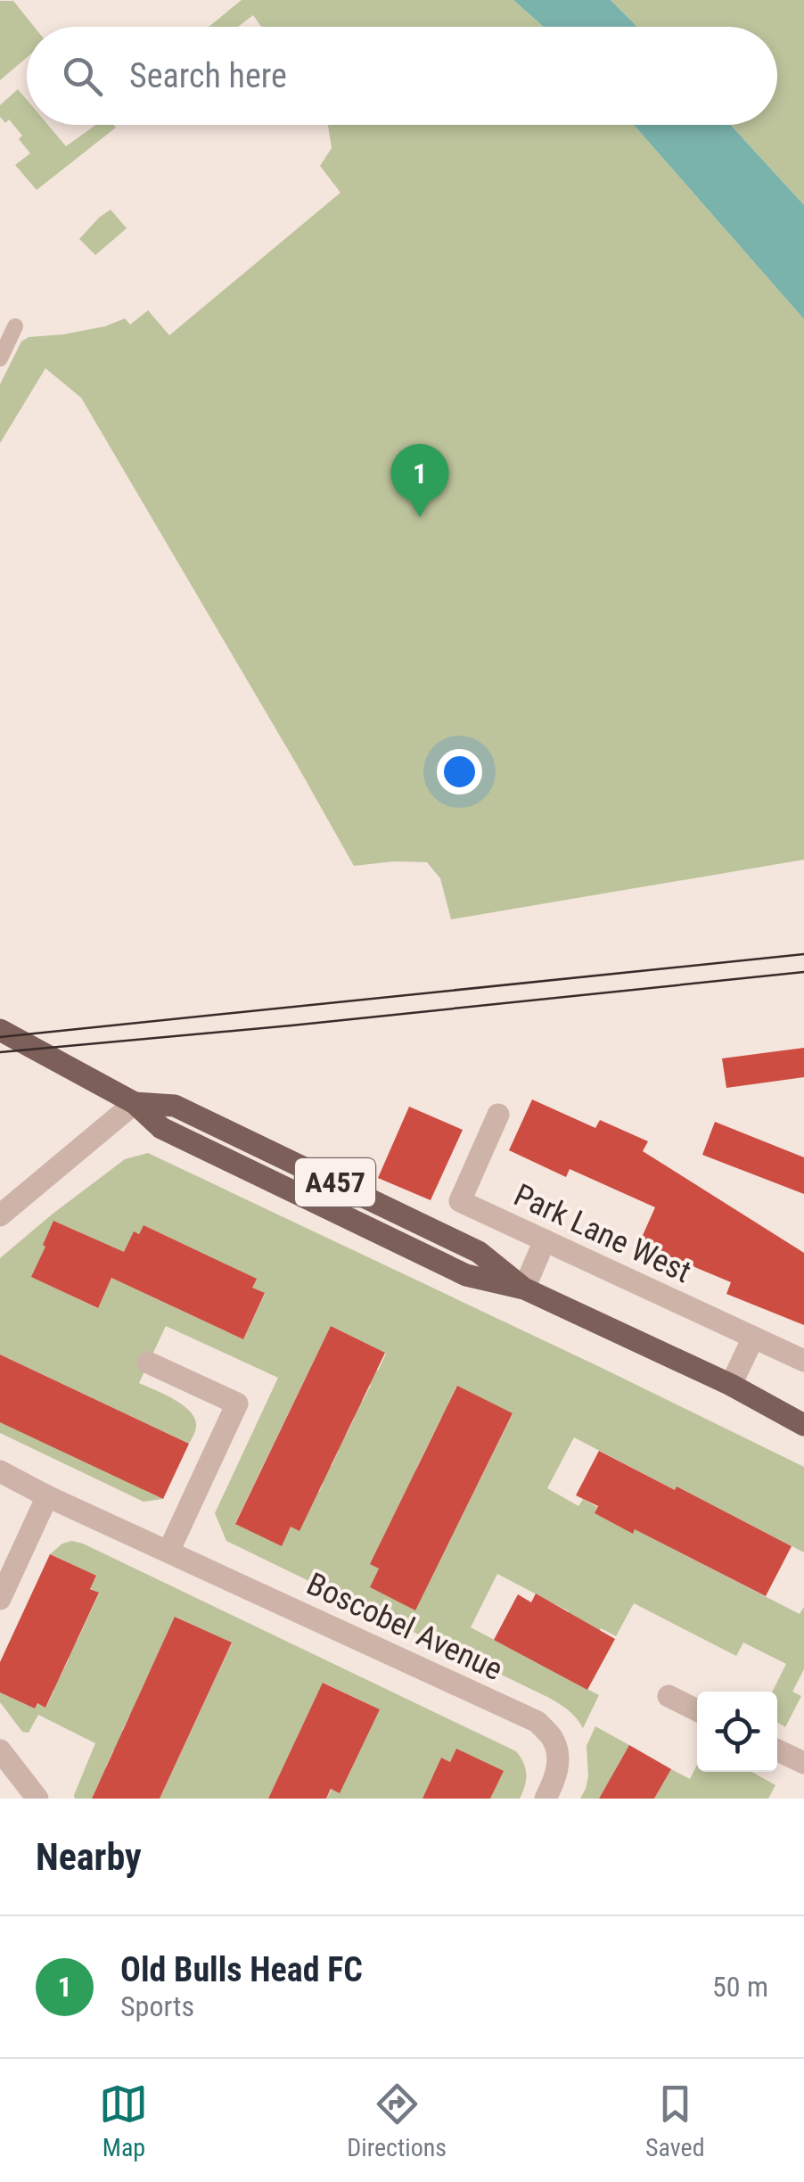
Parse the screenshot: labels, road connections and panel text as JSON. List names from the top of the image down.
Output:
{
  "streets": {
    "main road": ["A457"],
    "street": ["Park Lane West", "Boscobel Avenue"]
  },
  "page": {
    "search": "Search here",
    "pins": "1",
    "heading": "Nearby",
    "list": [
      {
        "mark": "1",
        "name": "Old Bulls Head FC",
        "note": "Sports",
        "value": "50 m"
      }
    ],
    "nav": ["Map", "Directions", "Saved"]
  }
}
